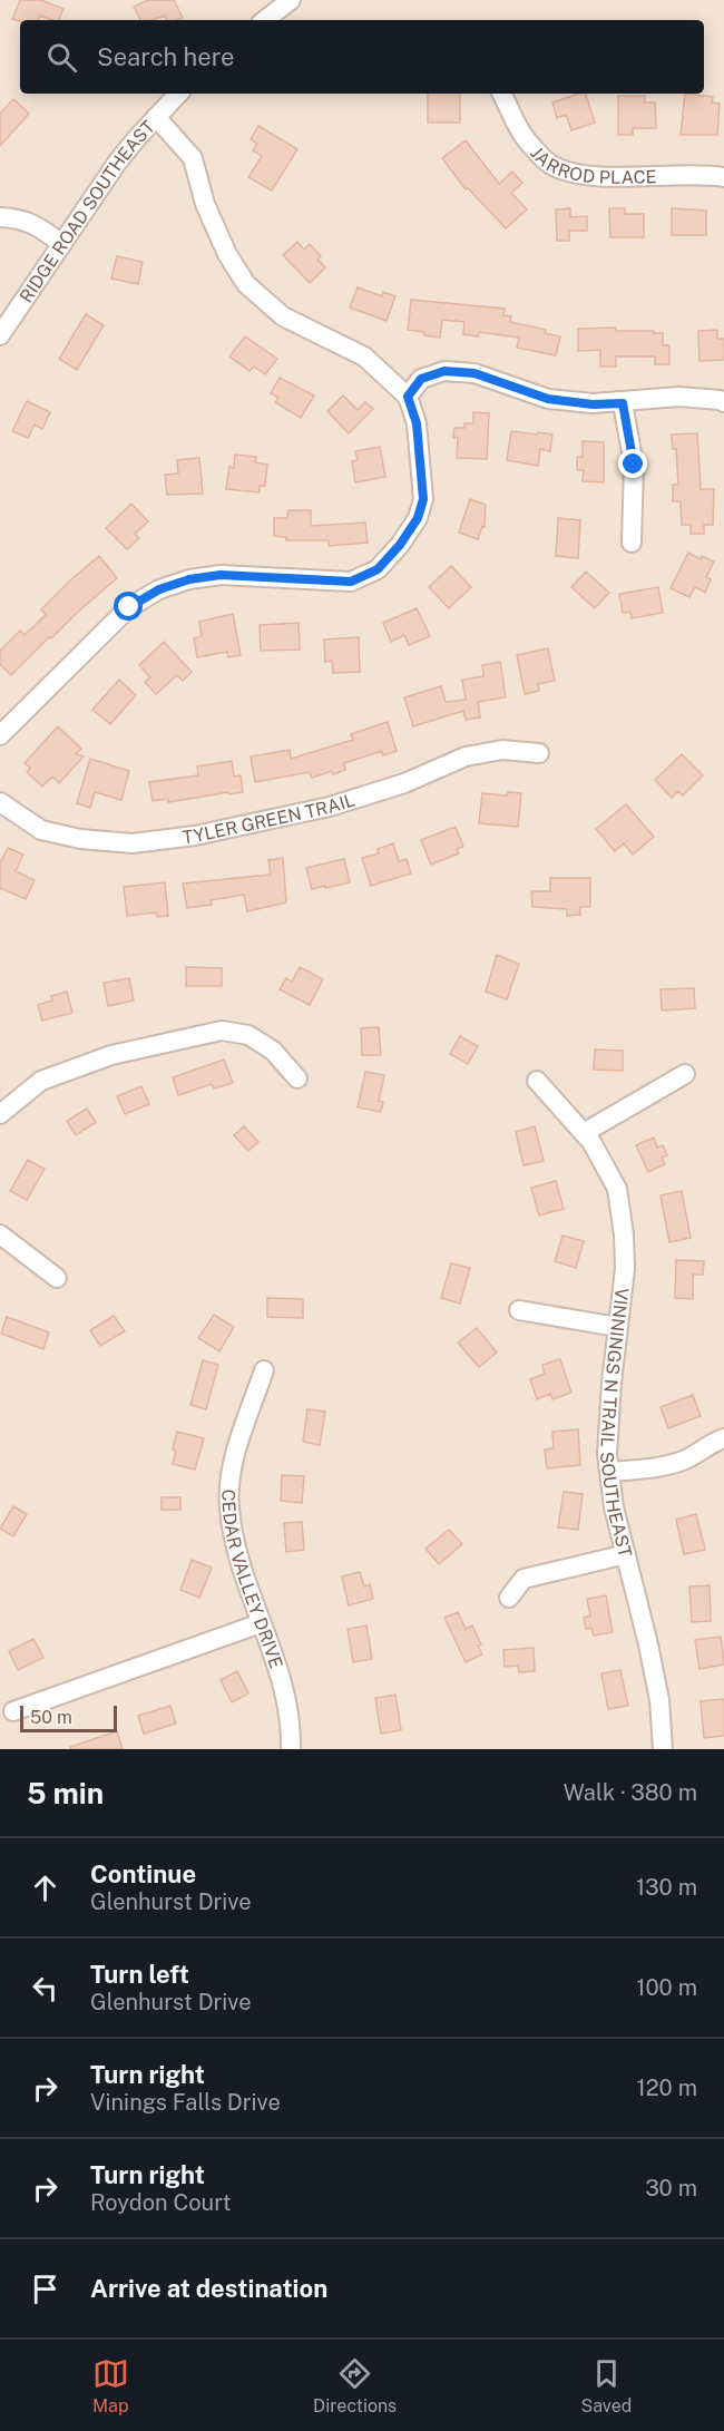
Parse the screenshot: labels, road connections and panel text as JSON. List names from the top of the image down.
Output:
{
  "streets": {
    "street": [
      "JARROD PLACE",
      "RIDGE ROAD SOUTHEAST",
      "TYLER GREEN TRAIL",
      "VINNINGS N TRAIL SOUTHEAST",
      "CEDAR VALLEY DRIVE"
    ]
  },
  "scale_bar": "50 m",
  "page": {
    "search": "Search here",
    "scale": "50 m",
    "heading": ["5 min", "Walk · 380 m"],
    "list": [
      ["Continue", "Glenhurst Drive", "130 m"],
      ["Turn left", "Glenhurst Drive", "100 m"],
      ["Turn right", "Vinings Falls Drive", "120 m"],
      ["Turn right", "Roydon Court", "30 m"],
      "Arrive at destination"
    ],
    "nav": ["Map", "Directions", "Saved"]
  }
}
